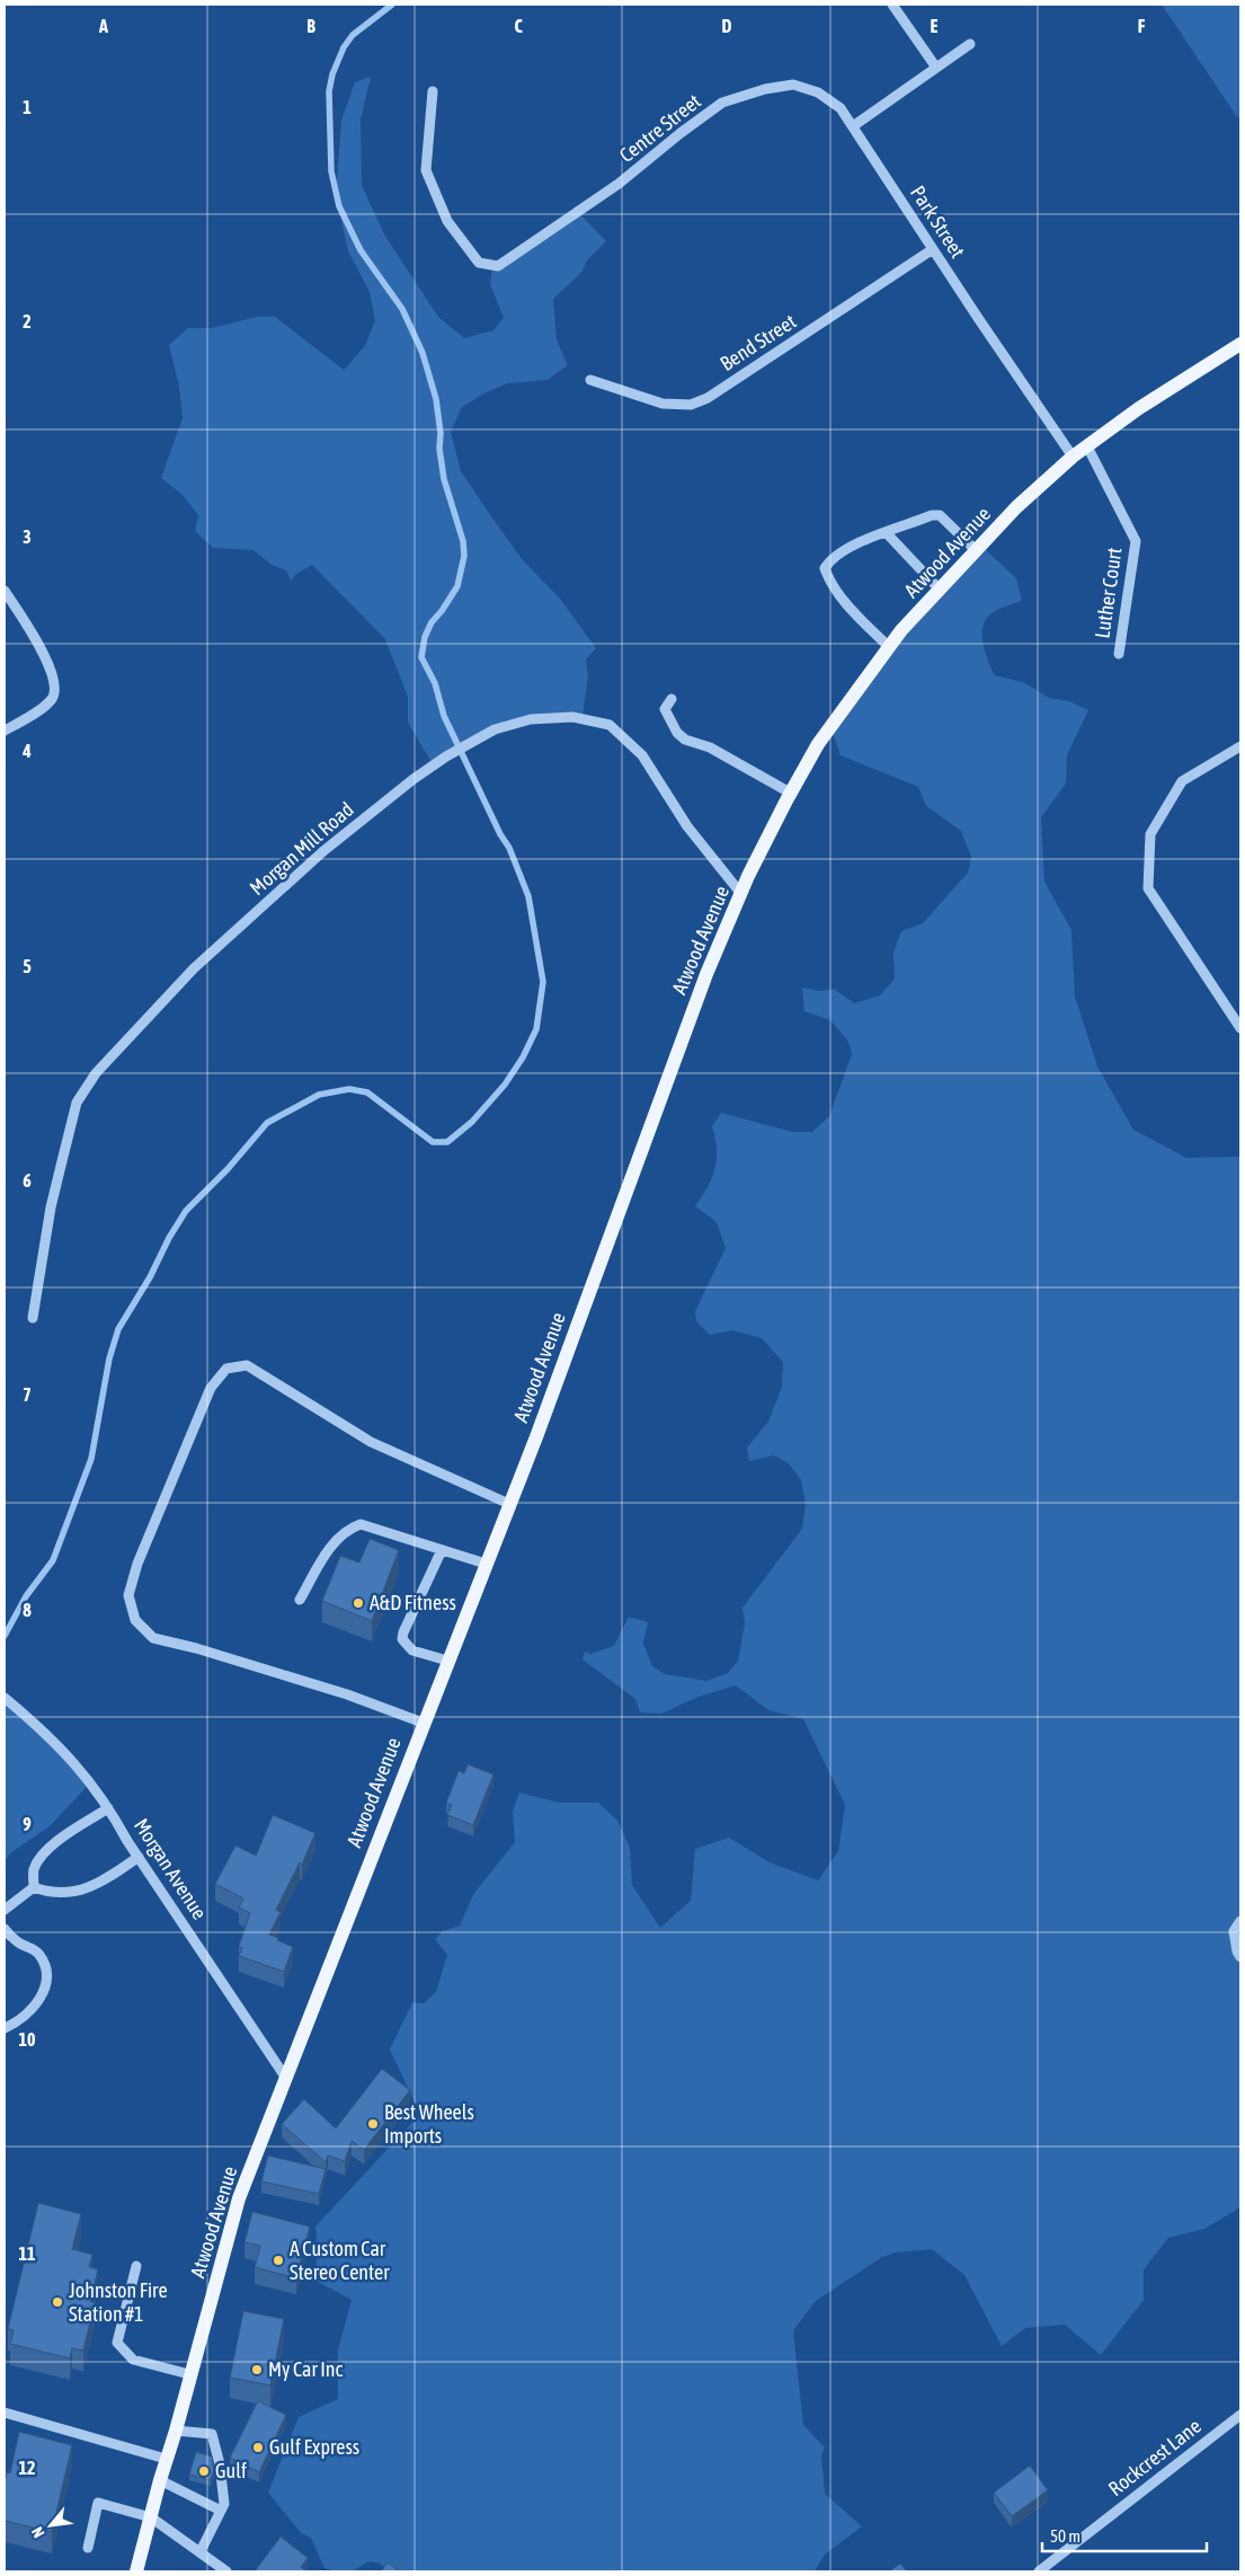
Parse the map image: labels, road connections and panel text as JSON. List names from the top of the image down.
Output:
{
  "streets": {
    "main road": ["Atwood Avenue"],
    "street": [
      "Centre Street",
      "Park Street",
      "Bend Street",
      "Luther Court",
      "Morgan Mill Road",
      "Morgan Avenue",
      "Rockcrest Lane"
    ]
  },
  "crossings": [
    ["Centre Street", "Park Street"],
    ["Park Street", "Bend Street"],
    ["Park Street", "Atwood Avenue"],
    ["Atwood Avenue", "Luther Court"],
    ["Atwood Avenue", "Morgan Mill Road"],
    ["Atwood Avenue", "Morgan Avenue"]
  ],
  "places": [
    "A&D Fitness",
    "Best Wheels Imports",
    "A Custom Car Stereo Center",
    "Johnston Fire Station #1",
    "My Car Inc",
    "Gulf Express",
    "Gulf"
  ],
  "scale_bar": "50 m",
  "north": "bottom left",
  "grid": {
    "columns": [
      "A",
      "B",
      "C",
      "D",
      "E",
      "F"
    ],
    "rows": [
      "1",
      "2",
      "3",
      "4",
      "5",
      "6",
      "7",
      "8",
      "9",
      "10",
      "11",
      "12"
    ]
  }
}
